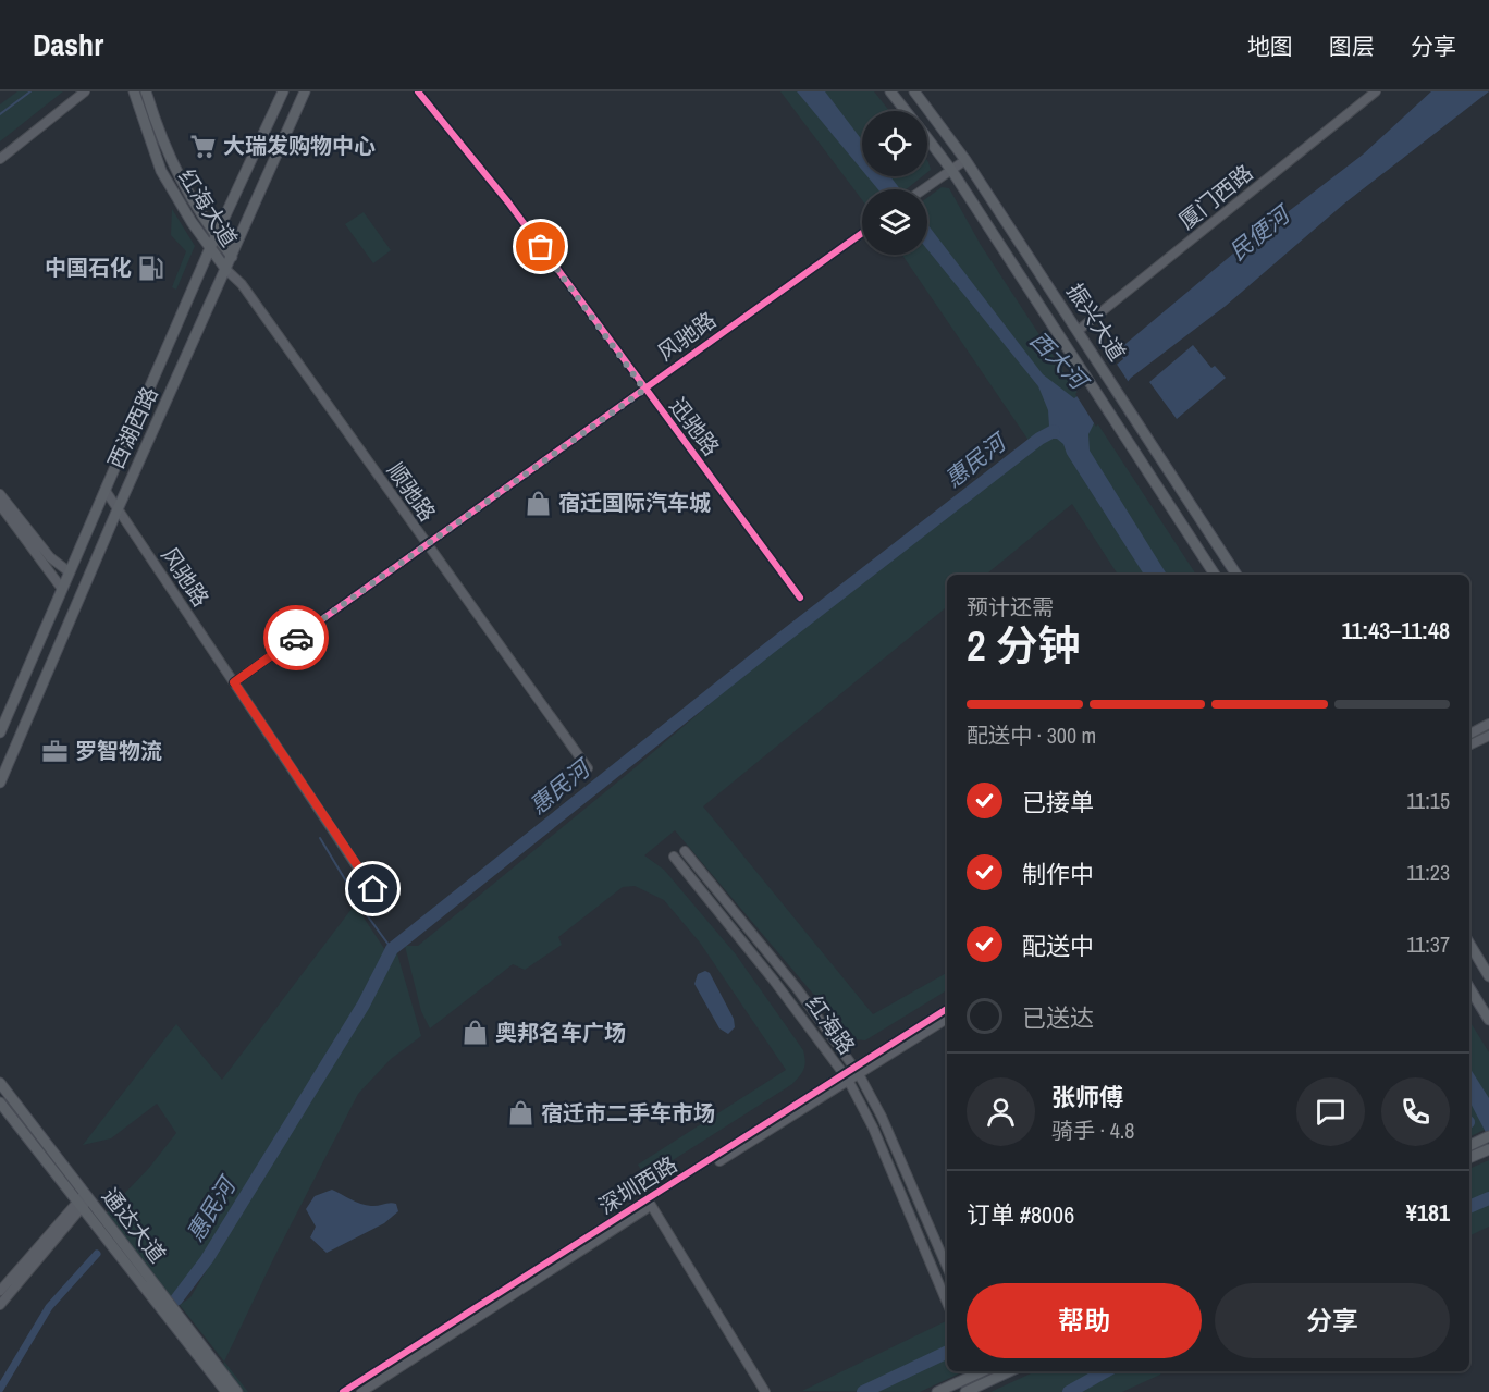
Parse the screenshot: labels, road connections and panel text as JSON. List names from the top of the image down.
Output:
{
  "streets": {
    "main road": [
      "红海大道",
      "振兴大道",
      "西湖西路",
      "通达大道"
    ],
    "street": [
      "厦门西路",
      "风驰路",
      "迅驰路",
      "顺驰路",
      "红海路",
      "深圳西路"
    ]
  },
  "crossings": [
    ["厦门西路", "振兴大道"],
    ["红海大道", "西湖西路"],
    ["红海大道", "顺驰路"],
    ["风驰路", "迅驰路"],
    ["风驰路", "西湖西路"],
    ["风驰路", "顺驰路"],
    ["西湖西路", "顺驰路"],
    ["红海路", "深圳西路"]
  ],
  "water": ["民便河", "西大河", "惠民河"],
  "places": {
    "supermarket": ["大瑞发购物中心"],
    "fuel station": ["中国石化"],
    "shop": ["宿迁国际汽车城", "奥邦名车广场", "宿迁市二手车市场"],
    "office": ["罗智物流"]
  },
  "page": {
    "header": "Dashr",
    "nav": ["地图", "图层", "分享"],
    "heading": ["2 分钟", "预计还需", "11:43–11:48"],
    "panel": [
      "张师傅",
      "骑手 · 4.8",
      "订单 #8006",
      "¥181"
    ],
    "bar": "配送中 · 300 m",
    "list": [
      ["已接单", "11:15"],
      ["制作中", "11:23"],
      ["配送中", "11:37"],
      "已送达"
    ],
    "buttons": ["帮助", "分享"]
  }
}
